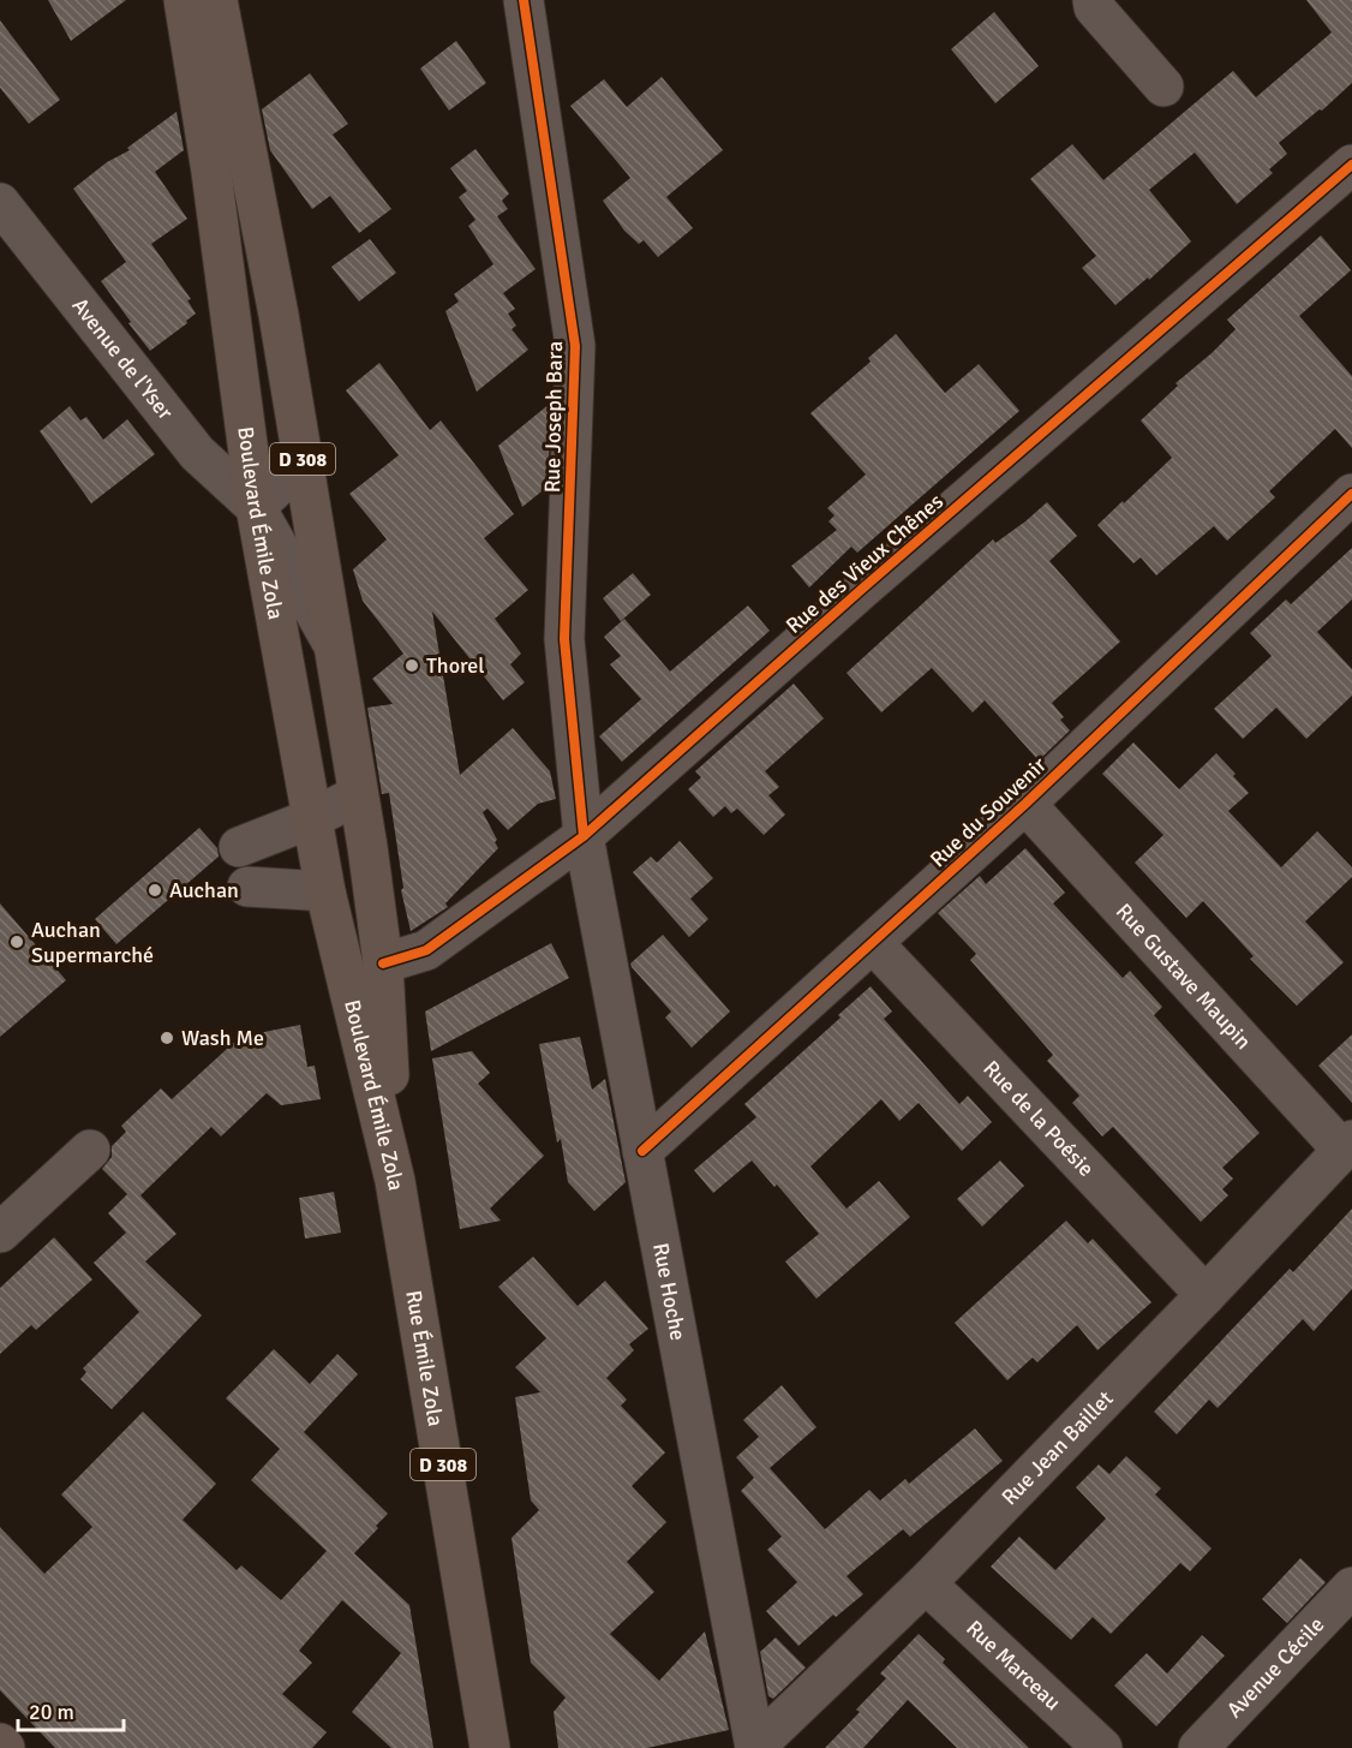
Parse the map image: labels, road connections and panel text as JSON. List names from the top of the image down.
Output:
{
  "streets": {
    "main road": ["D 308", "Boulevard Émile Zola", "Rue Émile Zola"],
    "street": [
      "Avenue de l'Yser",
      "Rue Joseph Bara",
      "Rue des Vieux Chênes",
      "Rue du Souvenir",
      "Rue Gustave Maupin",
      "Rue de la Poésie",
      "Rue Hoche",
      "Rue Jean Baillet",
      "Rue Marceau",
      "Avenue Cécile"
    ]
  },
  "crossings": [
    ["Avenue de l'Yser", "Boulevard Émile Zola"],
    ["Rue Joseph Bara", "Rue des Vieux Chênes"],
    ["Rue Joseph Bara", "Rue Hoche"],
    ["Boulevard Émile Zola", "Rue des Vieux Chênes"],
    ["Boulevard Émile Zola", "Rue Émile Zola"],
    ["Rue des Vieux Chênes", "Rue Hoche"],
    ["Rue du Souvenir", "Rue Gustave Maupin"],
    ["Rue du Souvenir", "Rue de la Poésie"],
    ["Rue du Souvenir", "Rue Hoche"],
    ["Rue Gustave Maupin", "Rue Jean Baillet"],
    ["Rue de la Poésie", "Rue Jean Baillet"],
    ["Rue Hoche", "Rue Jean Baillet"],
    ["Rue Jean Baillet", "Rue Marceau"]
  ],
  "places": [
    "Thorel",
    "Auchan",
    "Auchan Supermarché",
    "Wash Me"
  ],
  "scale_bar": "20 m"
}
